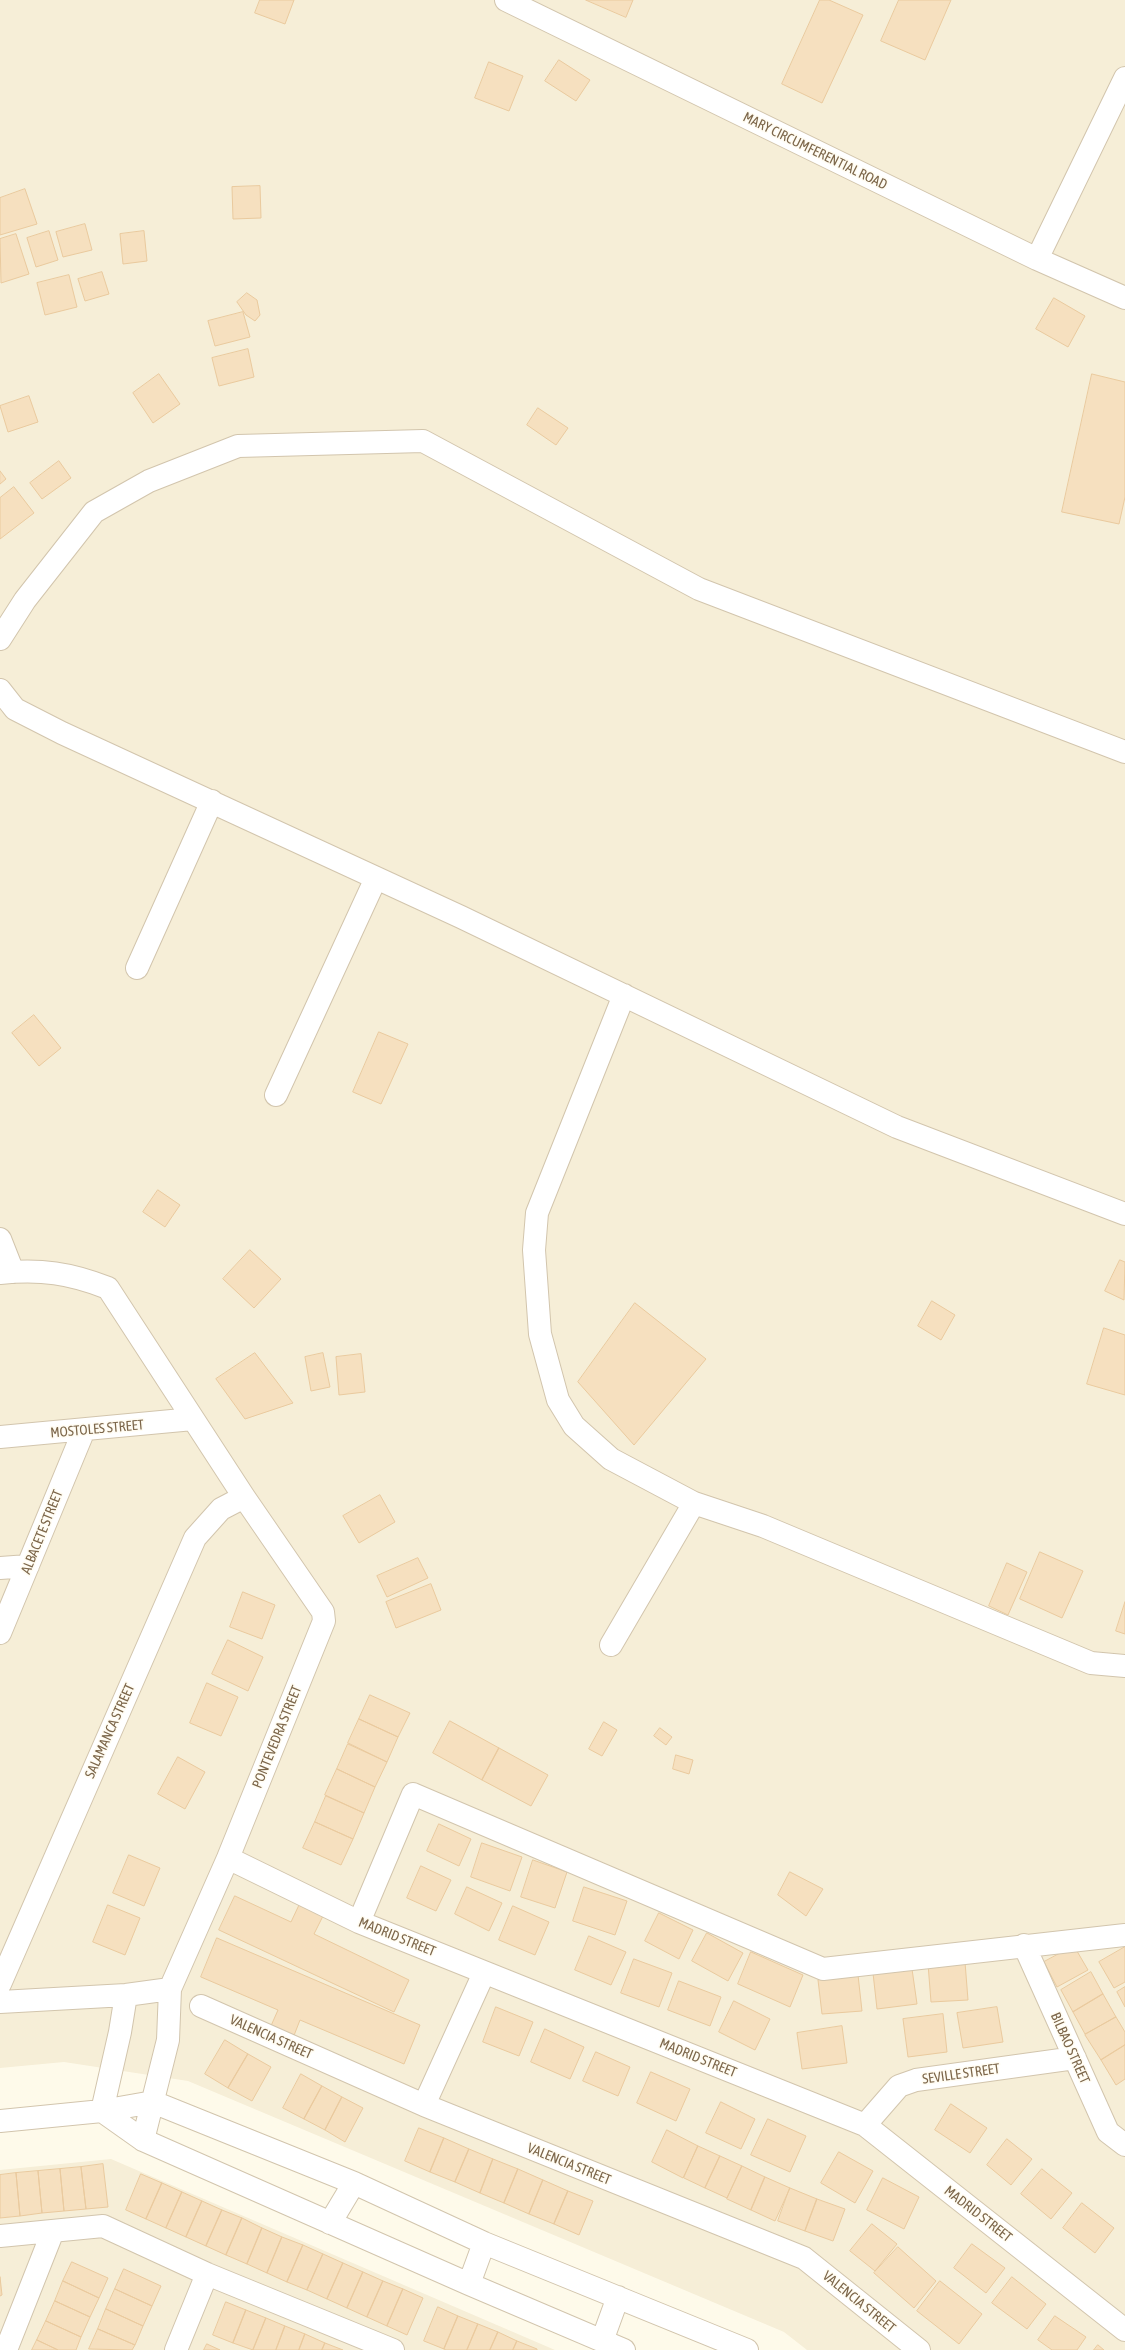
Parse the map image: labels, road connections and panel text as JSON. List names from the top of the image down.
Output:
{
  "streets": {
    "street": [
      "MARY CIRCUMFERENTIAL ROAD",
      "MOSTOLES STREET",
      "ALBACETE STREET",
      "SALAMANCA STREET",
      "PONTEVEDRA STREET",
      "MADRID STREET",
      "VALENCIA STREET",
      "BILBAO STREET",
      "SEVILLE STREET"
    ]
  },
  "crossings": [
    ["MOSTOLES STREET", "ALBACETE STREET"],
    ["MOSTOLES STREET", "PONTEVEDRA STREET"],
    ["SALAMANCA STREET", "PONTEVEDRA STREET"],
    ["PONTEVEDRA STREET", "MADRID STREET"],
    ["MADRID STREET", "SEVILLE STREET"],
    ["BILBAO STREET", "SEVILLE STREET"]
  ]
}
